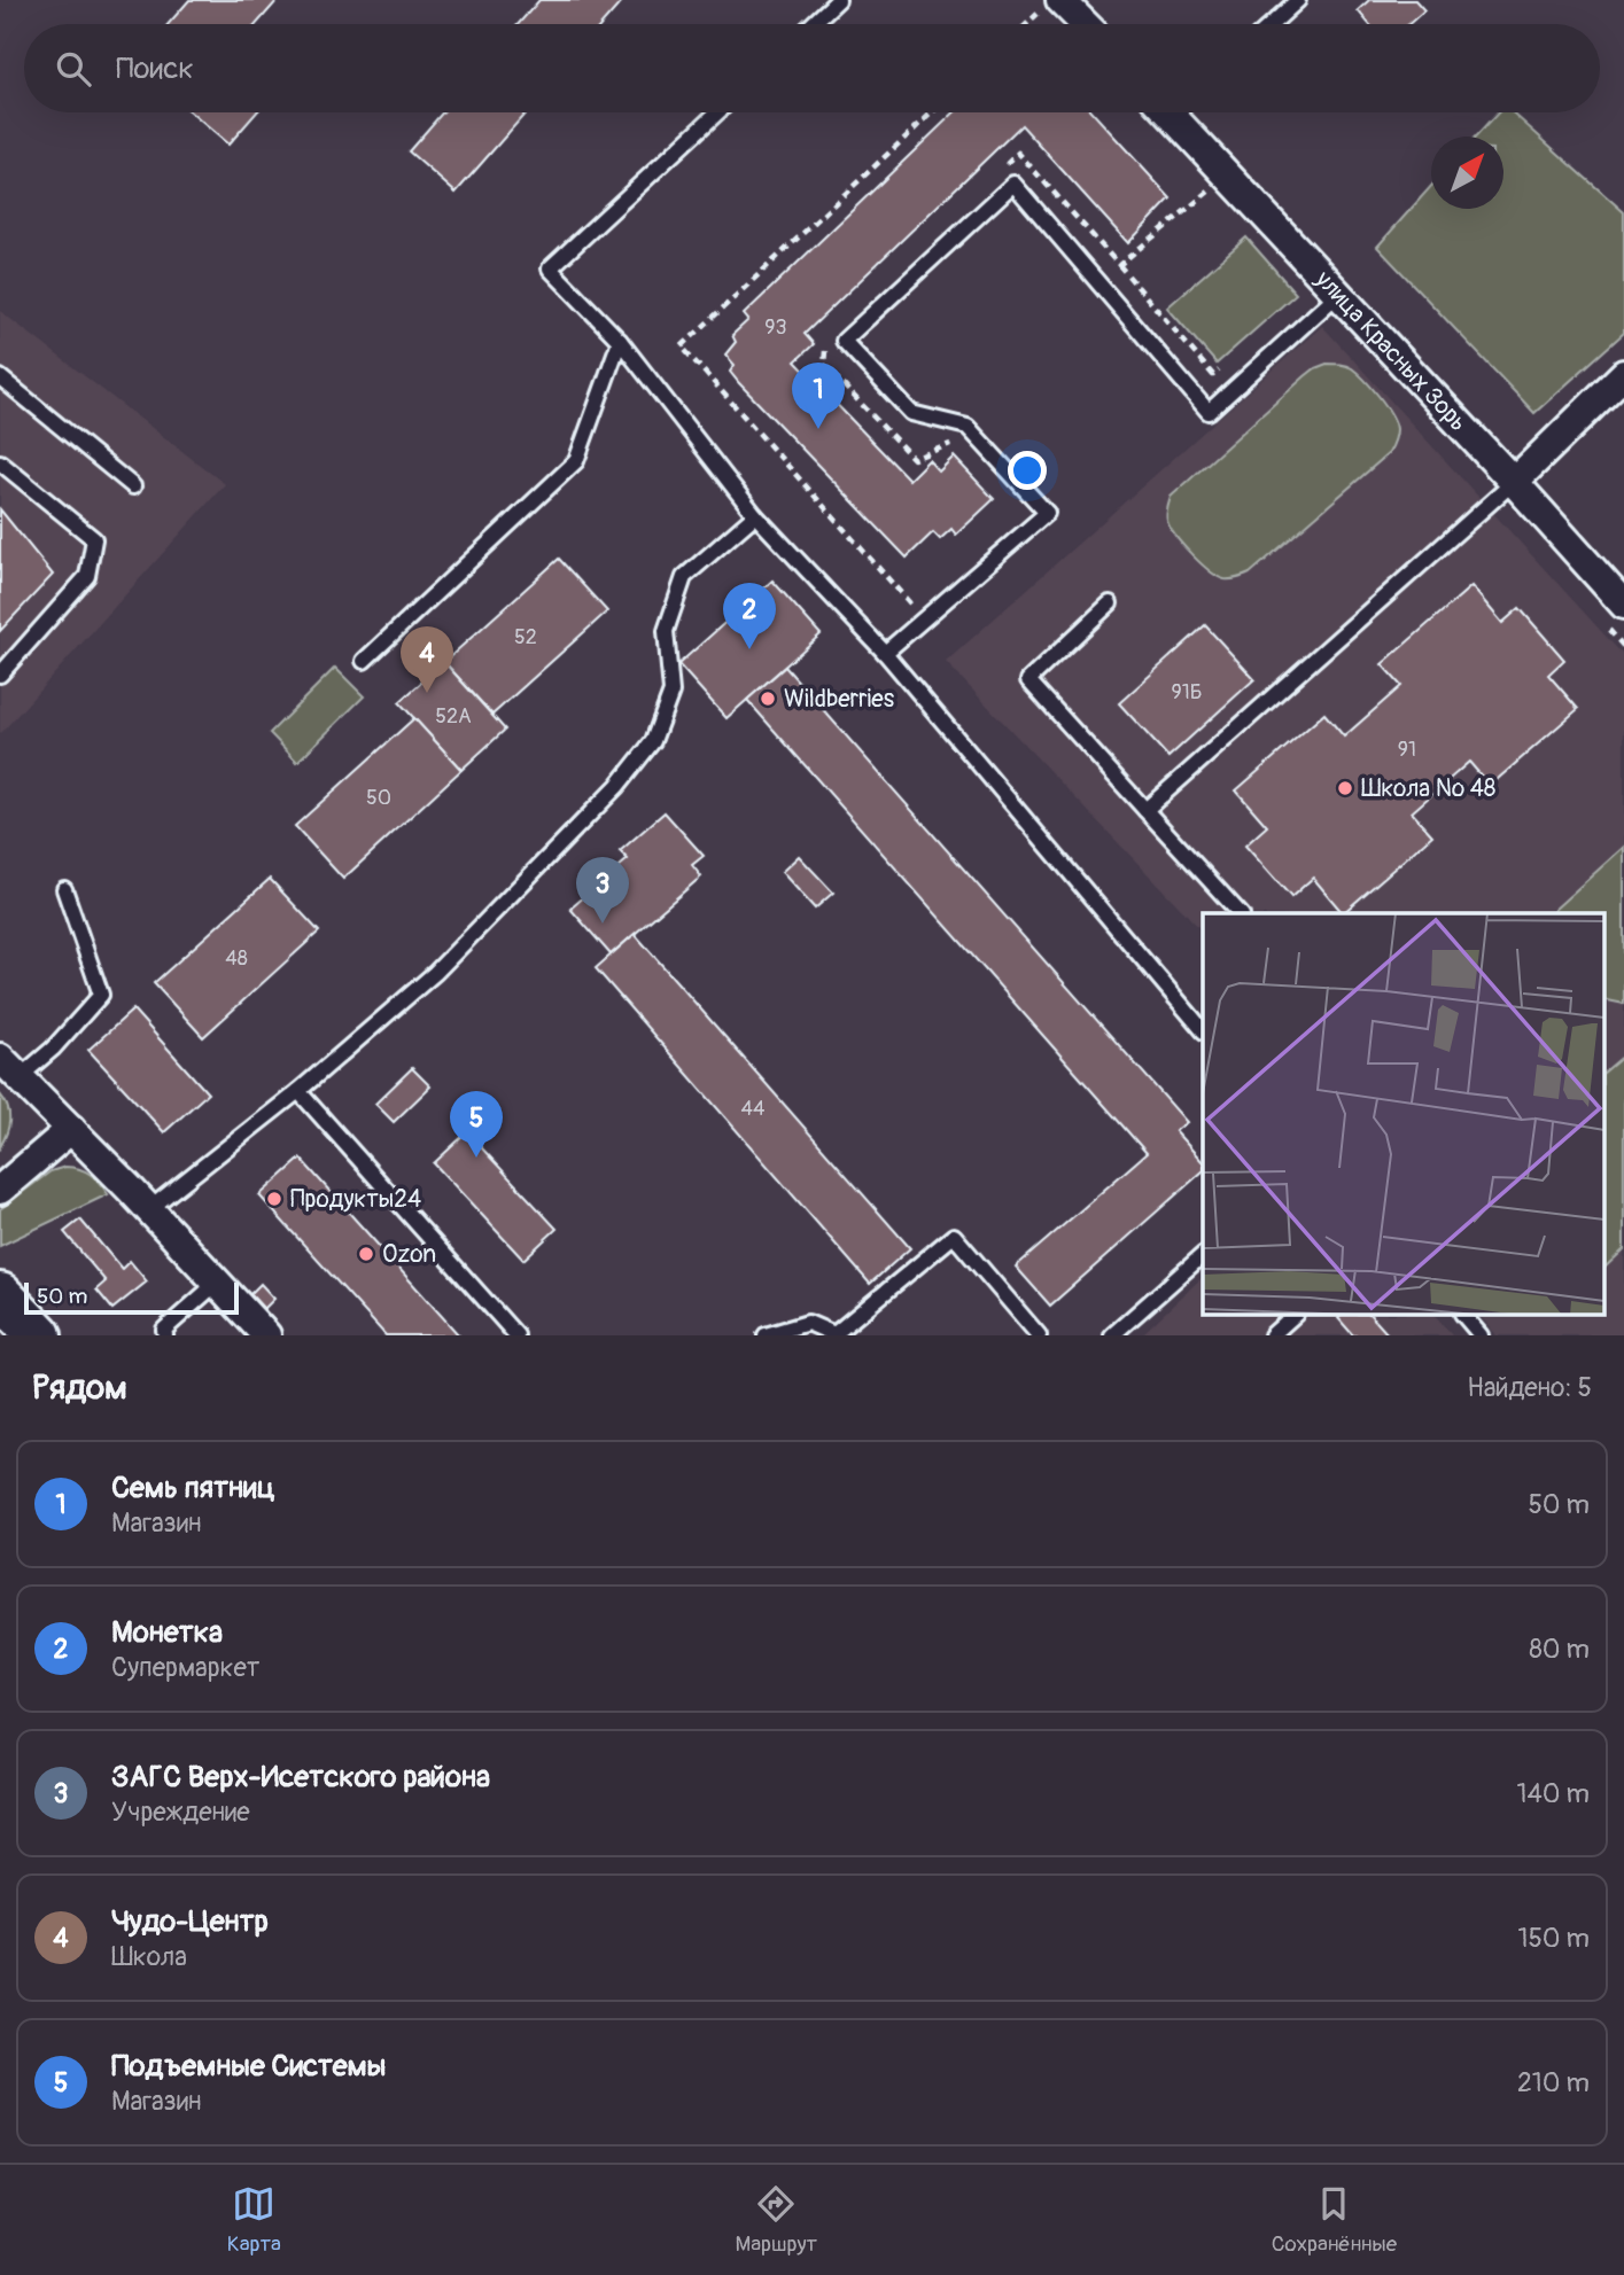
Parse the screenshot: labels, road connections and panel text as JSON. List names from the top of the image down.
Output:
{
  "streets": {
    "street": ["улица Красных Зорь"]
  },
  "places": [
    "Wildberries",
    "Школа № 48",
    "Продукты24",
    "Ozon"
  ],
  "house_numbers": [
    "93",
    "52",
    "91Б",
    "52А",
    "91",
    "50",
    "48",
    "44"
  ],
  "scale_bar": "50 m",
  "north": "top right",
  "page": {
    "search": "Поиск",
    "pins": [
      "1",
      "2",
      "4",
      "3",
      "5"
    ],
    "scale": "50 m",
    "heading": ["Рядом", "Найдено: 5"],
    "list": [
      {
        "mark": "1",
        "name": "Семь пятниц",
        "note": "Магазин",
        "value": "50 m"
      },
      {
        "mark": "2",
        "name": "Монетка",
        "note": "Супермаркет",
        "value": "80 m"
      },
      {
        "mark": "3",
        "name": "ЗАГС Верх-Исетского района",
        "note": "Учреждение",
        "value": "140 m"
      },
      {
        "mark": "4",
        "name": "Чудо-Центр",
        "note": "Школа",
        "value": "150 m"
      },
      {
        "mark": "5",
        "name": "Подъемные Системы",
        "note": "Магазин",
        "value": "210 m"
      }
    ],
    "nav": ["Карта", "Маршрут", "Сохранённые"]
  }
}
